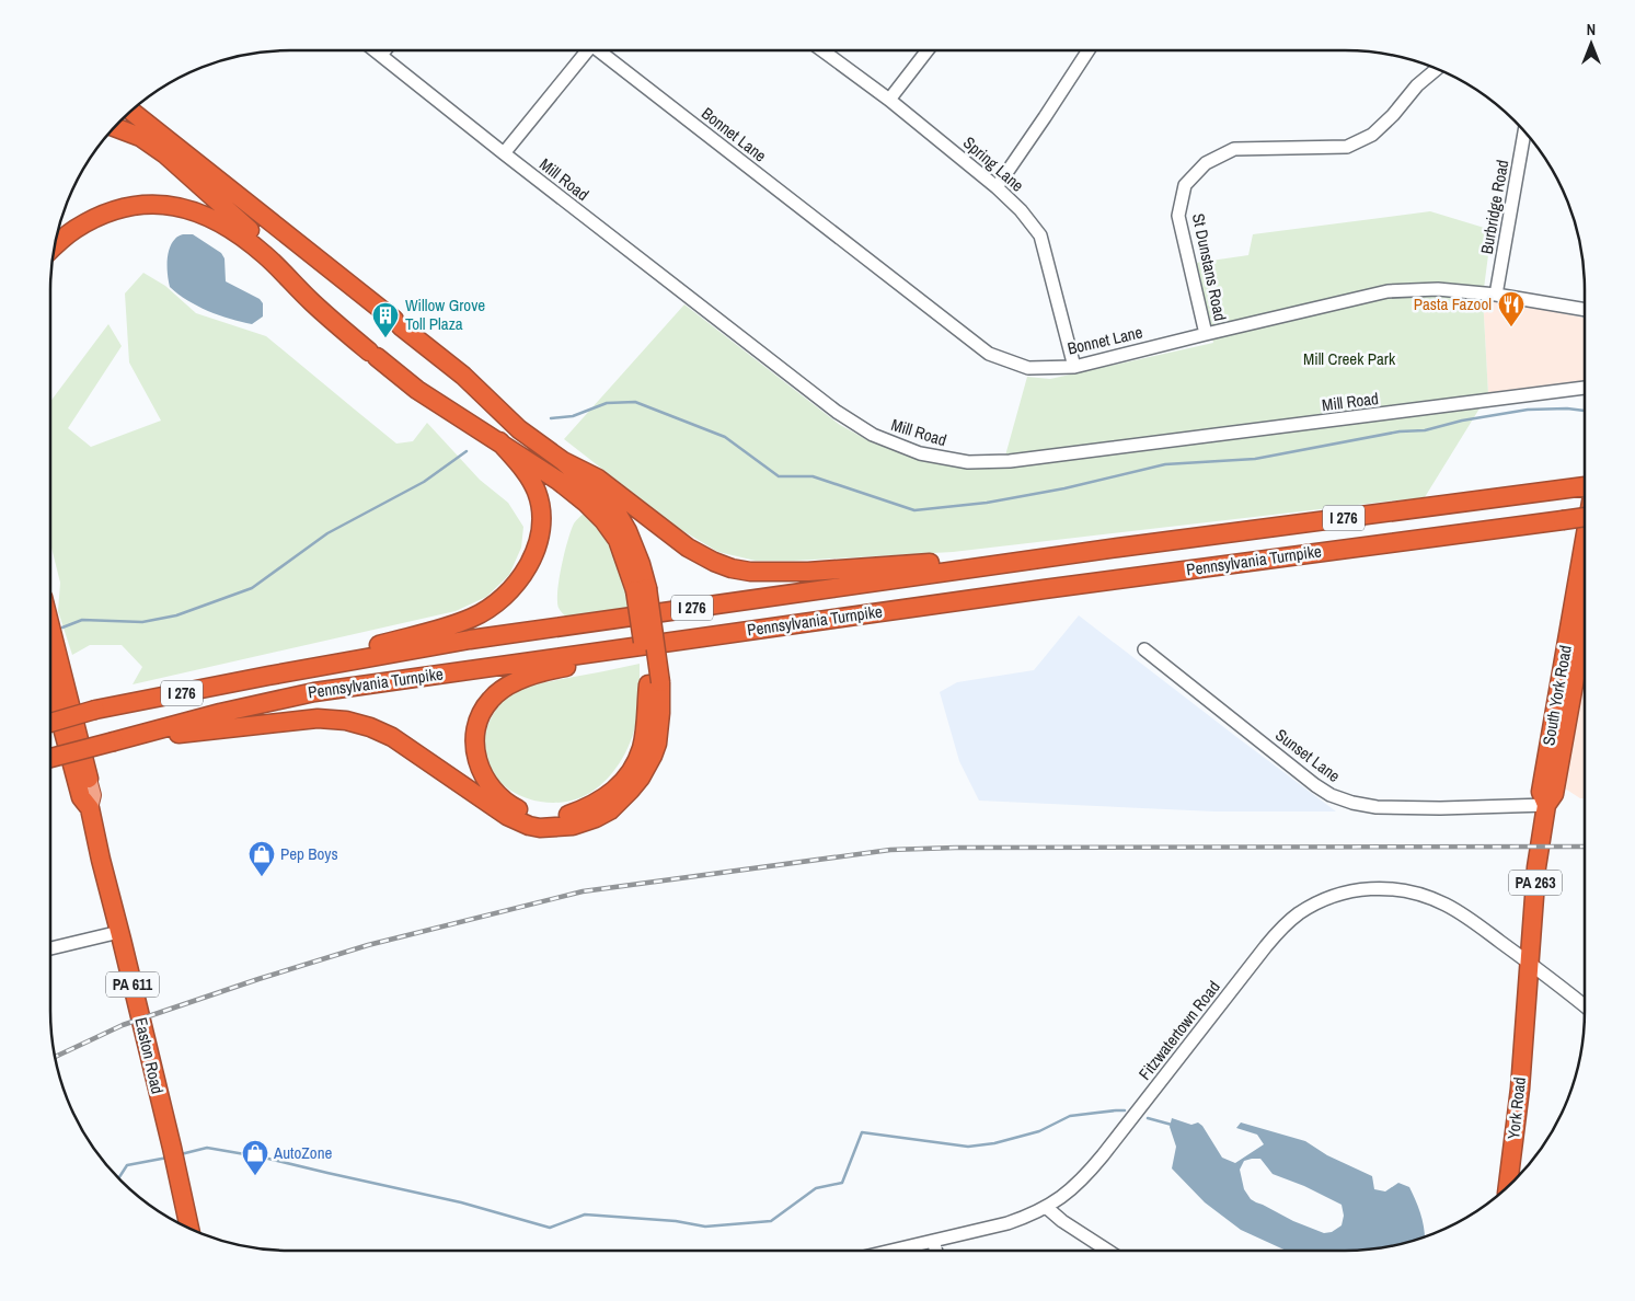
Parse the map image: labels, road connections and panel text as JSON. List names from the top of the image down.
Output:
{
  "streets": {
    "highway": [
      "I 276",
      "Pennsylvania Turnpike",
      "South York Road",
      "PA 263",
      "PA 611",
      "Easton Road",
      "York Road"
    ],
    "street": [
      "Bonnet Lane",
      "Spring Lane",
      "Mill Road",
      "Burbridge Road",
      "St Dunstans Road",
      "Sunset Lane",
      "Fitzwatertown Road"
    ]
  },
  "crossings": [
    ["Bonnet Lane", "Spring Lane"],
    ["Bonnet Lane", "Burbridge Road"],
    ["Bonnet Lane", "St Dunstans Road"],
    ["South York Road", "Sunset Lane"],
    ["South York Road", "Fitzwatertown Road"],
    ["South York Road", "York Road"]
  ],
  "parks": ["Mill Creek Park"],
  "places": {
    "restaurant": ["Pasta Fazool"],
    "building": ["Willow Grove Toll Plaza"],
    "shop": ["Pep Boys", "AutoZone"]
  },
  "north": "top"
}
